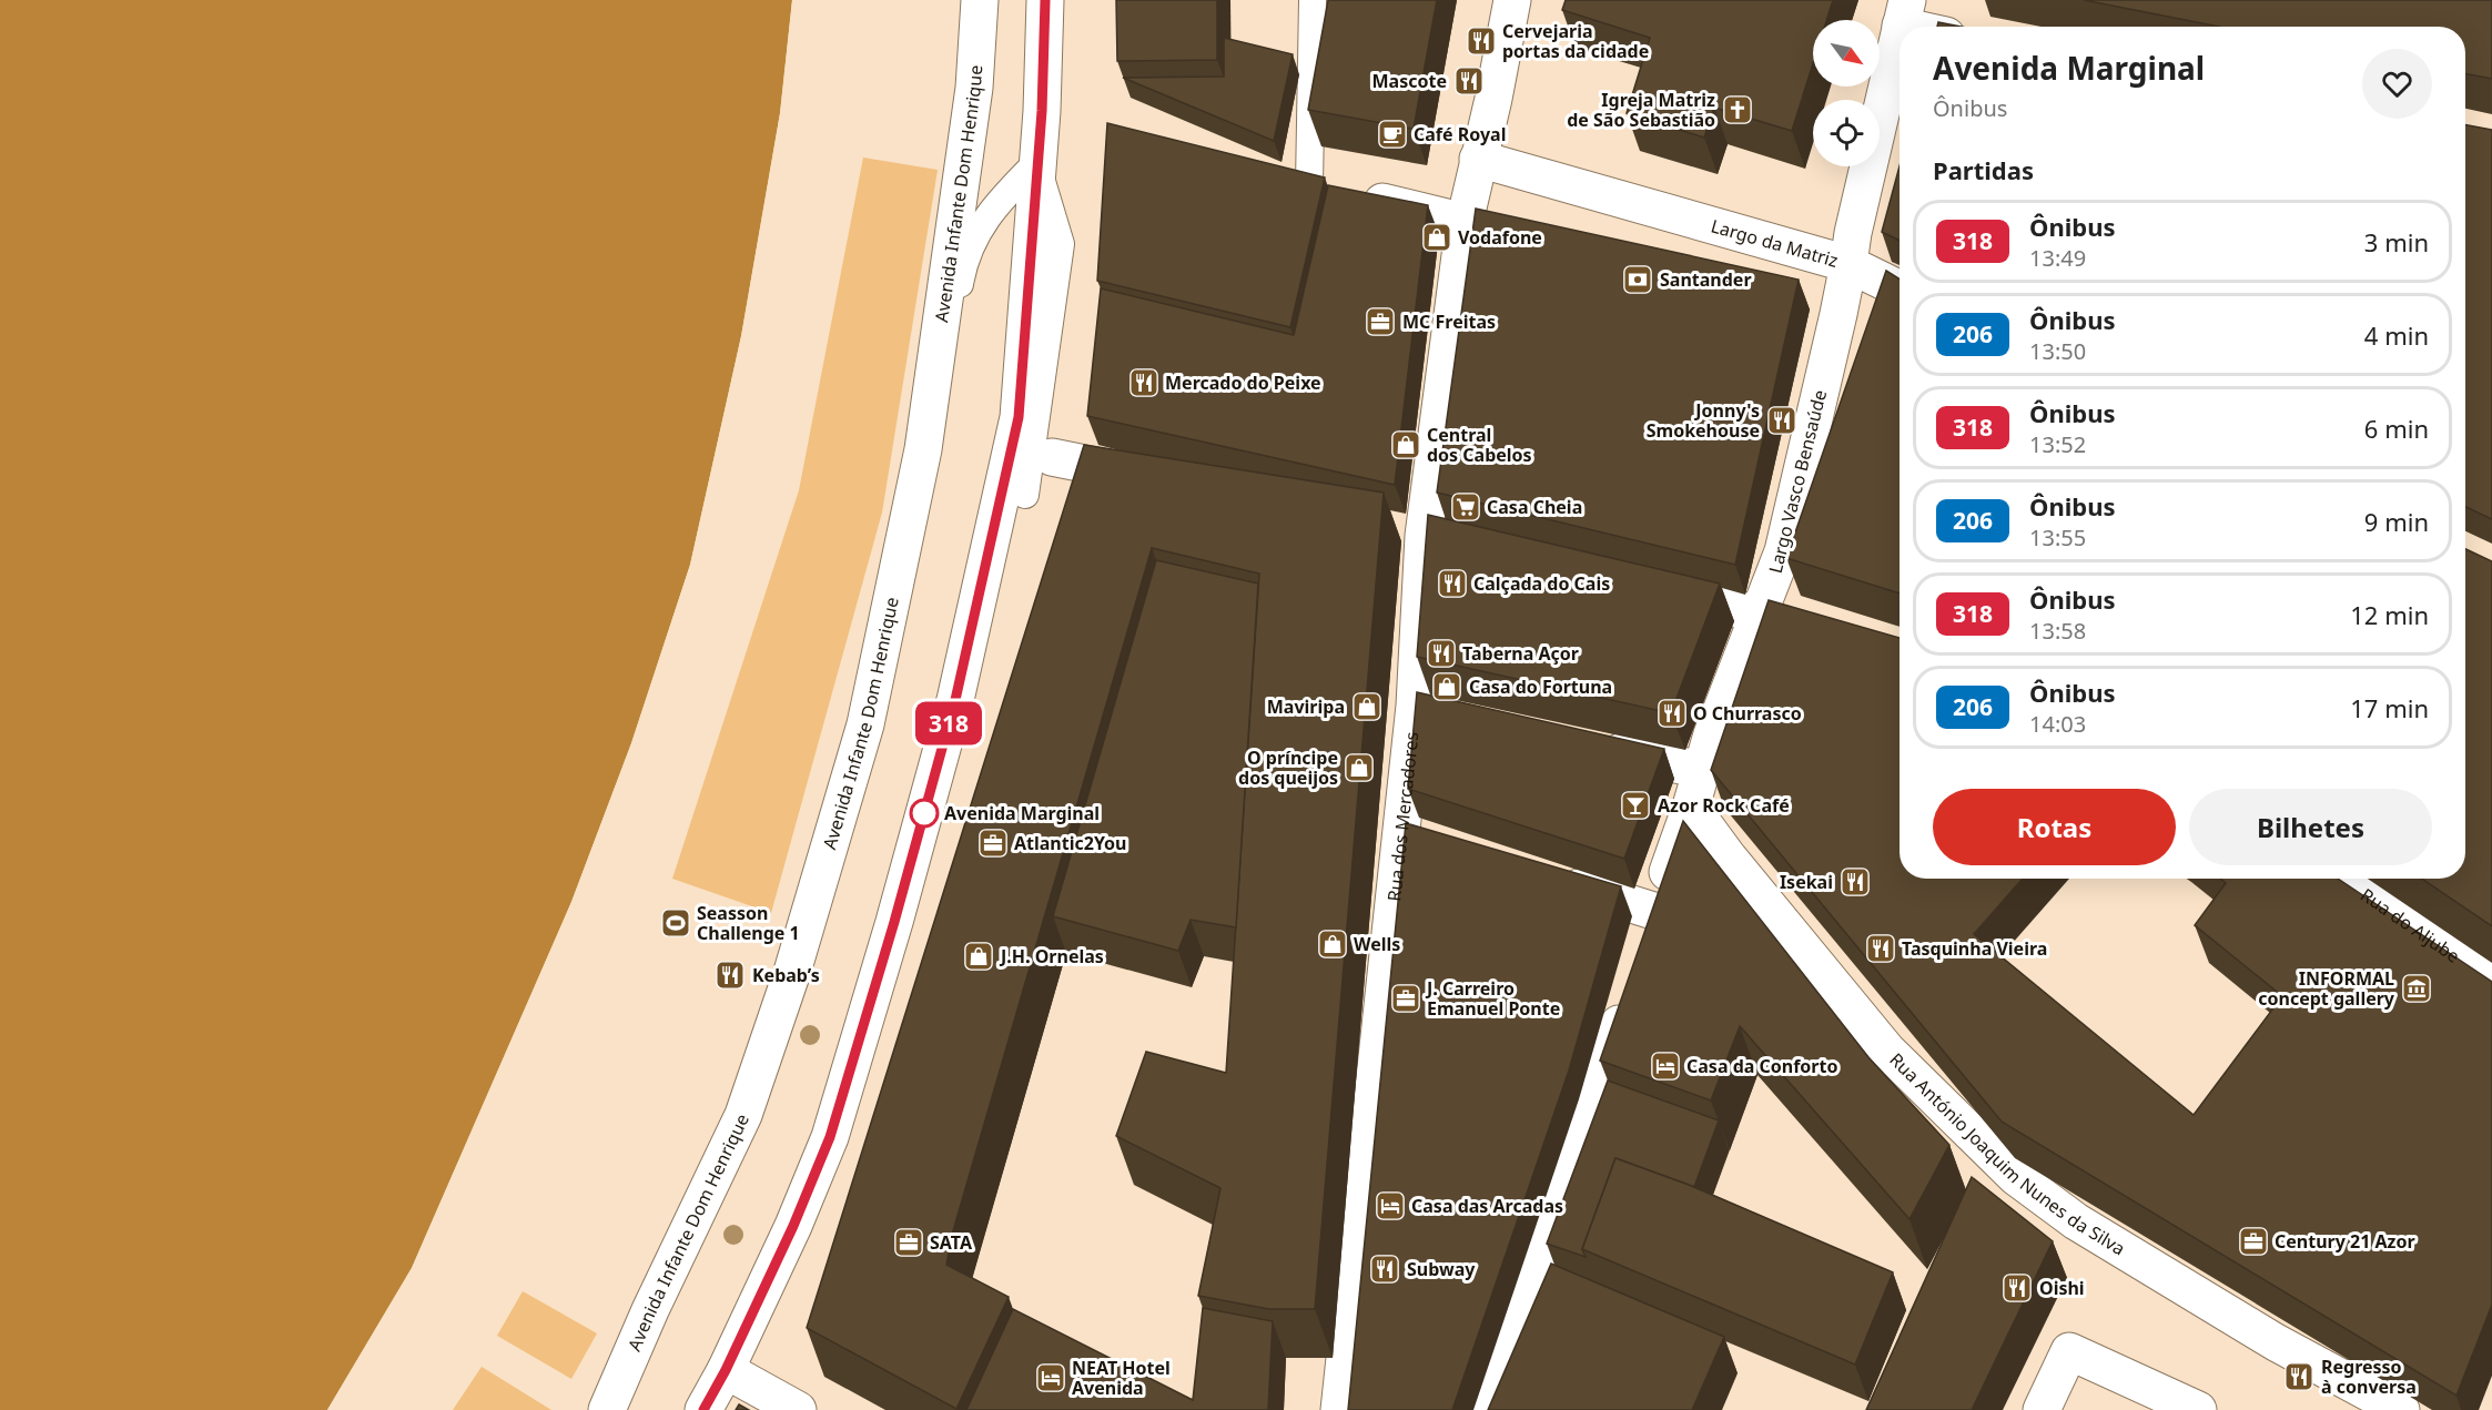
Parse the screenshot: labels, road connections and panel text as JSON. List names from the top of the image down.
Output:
{
  "streets": {
    "street": [
      "Avenida Infante Dom Henrique",
      "Largo da Matriz",
      "Largo Vasco Bensaúde",
      "Rua dos Mercadores",
      "Rua do Aljube",
      "Rua António Joaquim Nunes da Silva"
    ]
  },
  "crossings": [
    ["Largo da Matriz", "Largo Vasco Bensaúde"],
    ["Largo Vasco Bensaúde", "Rua António Joaquim Nunes da Silva"]
  ],
  "places": {
    "restaurant": [
      "Cervejaria portas da cidade",
      "Mascote",
      "Mercado do Peixe",
      "Jonny's Smokehouse",
      "Calçada do Cais",
      "Taberna Açor",
      "O Churrasco",
      "Isekai",
      "Tasquinha Vieira",
      "Kebab’s",
      "Subway",
      "Oishi",
      "Regresso à conversa"
    ],
    "church": ["Igreja Matriz de São Sebastião"],
    "cafe": ["Café Royal"],
    "shop": [
      "Vodafone",
      "Central dos Cabelos",
      "Casa do Fortuna",
      "Maviripa",
      "O príncipe dos queijos",
      "Wells",
      "J.H. Ornelas"
    ],
    "bank": ["Santander"],
    "office": [
      "MC Freitas",
      "Atlantic2You",
      "J. Carreiro Emanuel Ponte",
      "Century 21 Azor",
      "SATA"
    ],
    "supermarket": ["Casa Cheia"],
    "bar": ["Azor Rock Café"],
    "other": ["Avenida Marginal"],
    "sports": ["Seasson Challenge 1"],
    "museum": ["INFORMAL concept gallery"],
    "hotel": ["Casa da Conforto", "Casa das Arcadas", "NEAT Hotel Avenida"]
  },
  "lines": ["bus line 318"],
  "north": "bottom right",
  "page": {
    "on_map": "318",
    "heading": [
      ["Avenida Marginal", "Ônibus"],
      "Partidas"
    ],
    "list": [
      {
        "mark": "318",
        "name": "Ônibus",
        "note": "13:49",
        "value": "3 min"
      },
      {
        "mark": "206",
        "name": "Ônibus",
        "note": "13:50",
        "value": "4 min"
      },
      {
        "mark": "318",
        "name": "Ônibus",
        "note": "13:52",
        "value": "6 min"
      },
      {
        "mark": "206",
        "name": "Ônibus",
        "note": "13:55",
        "value": "9 min"
      },
      {
        "mark": "318",
        "name": "Ônibus",
        "note": "13:58",
        "value": "12 min"
      },
      {
        "mark": "206",
        "name": "Ônibus",
        "note": "14:03",
        "value": "17 min"
      }
    ],
    "buttons": ["Rotas", "Bilhetes"]
  }
}
